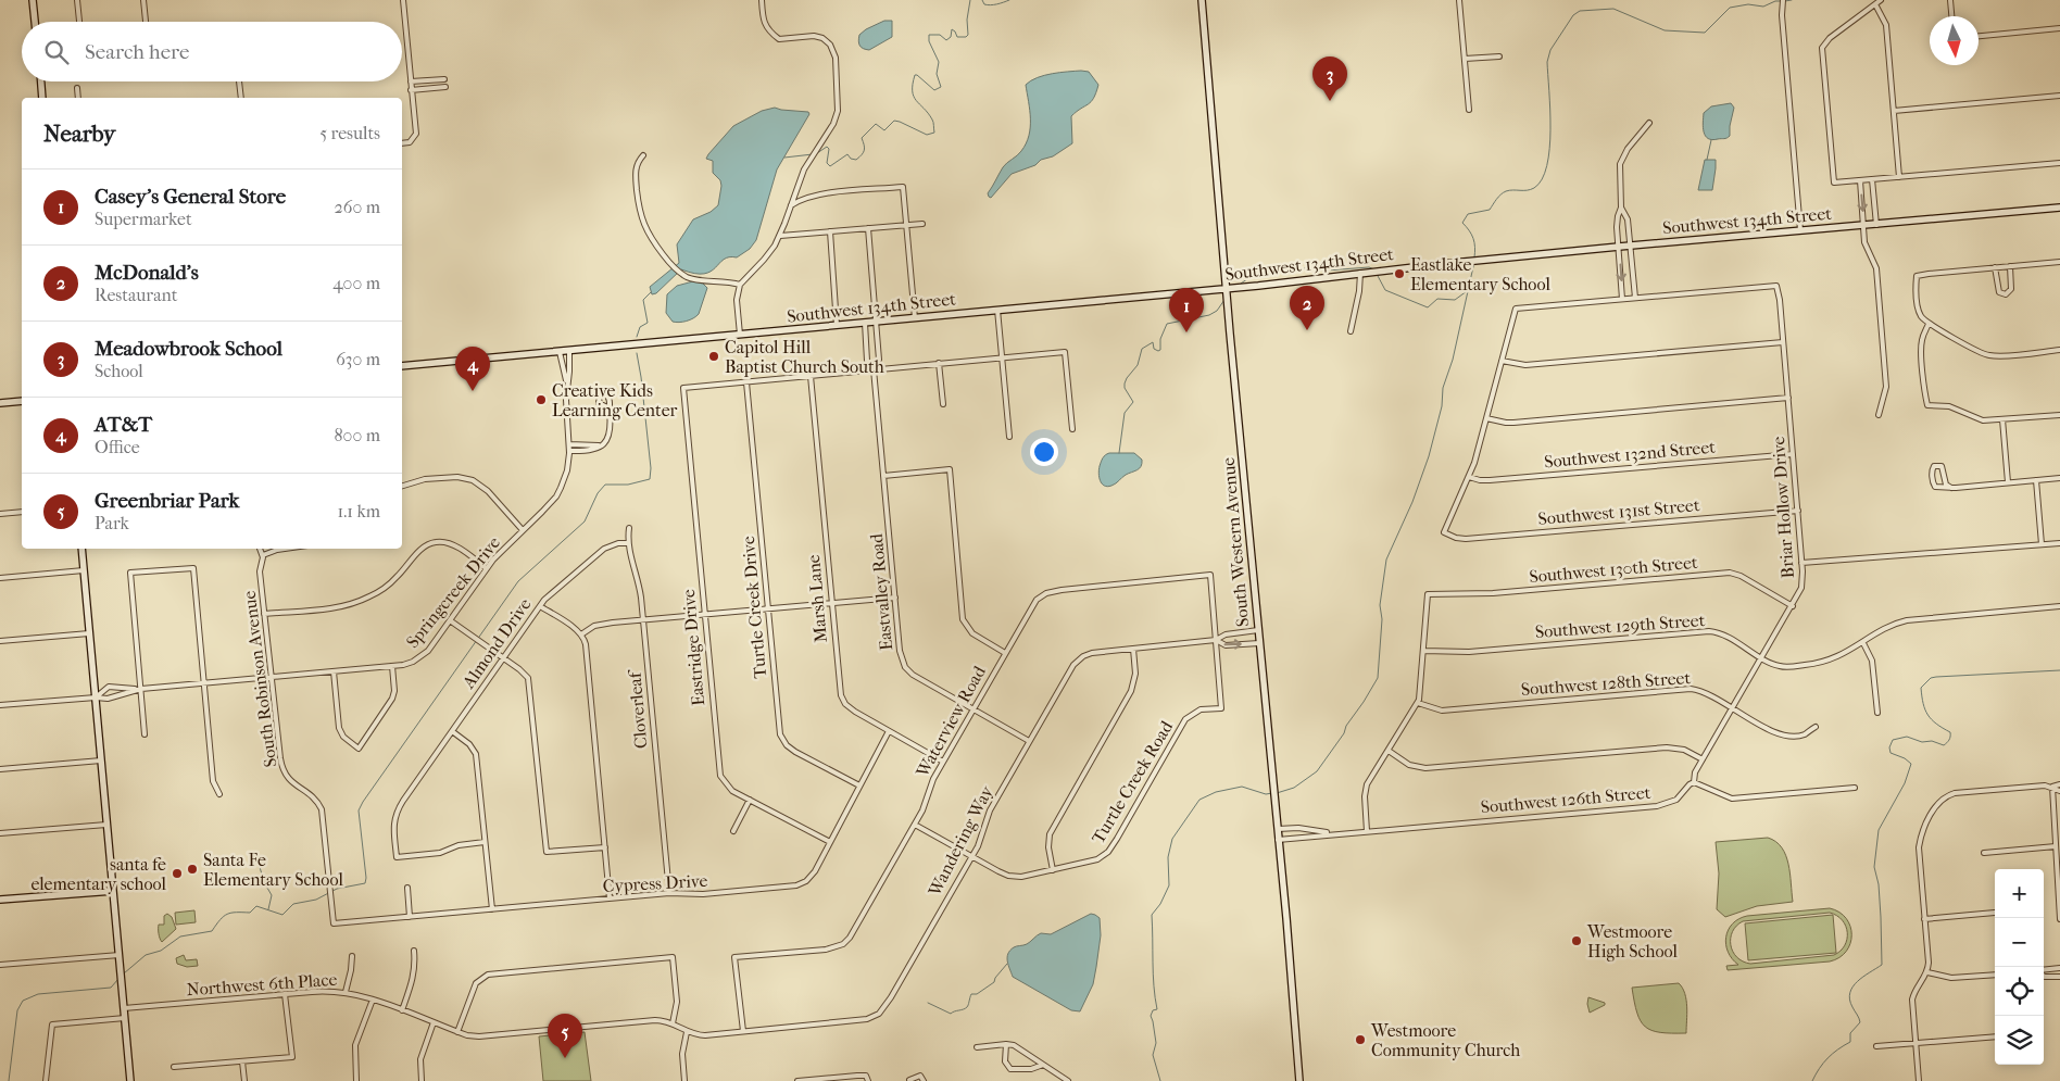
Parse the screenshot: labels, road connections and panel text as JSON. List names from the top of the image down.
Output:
{
  "streets": {
    "main road": ["Southwest 134th Street", "South Western Avenue"],
    "street": [
      "Southwest 132nd Street",
      "Briar Hollow Drive",
      "Southwest 131st Street",
      "Southwest 130th Street",
      "Springcreek Drive",
      "Eastvalley Road",
      "Marsh Lane",
      "Turtle Creek Drive",
      "Southwest 129th Street",
      "Almond Drive",
      "Eastridge Drive",
      "South Robinson Avenue",
      "Southwest 128th Street",
      "Cloverleaf",
      "Waterview Road",
      "Turtle Creek Road",
      "Southwest 126th Street",
      "Wandering Way",
      "Cypress Drive",
      "Northwest 6th Place"
    ]
  },
  "crossings": [
    ["Southwest 134th Street", "South Western Avenue"],
    ["Southwest 134th Street", "Springcreek Drive"],
    ["Southwest 134th Street", "Eastvalley Road"],
    ["Southwest 132nd Street", "Briar Hollow Drive"],
    ["Southwest 132nd Street", "Southwest 131st Street"],
    ["Briar Hollow Drive", "Southwest 131st Street"],
    ["Briar Hollow Drive", "Southwest 130th Street"],
    ["Briar Hollow Drive", "Southwest 129th Street"],
    ["Briar Hollow Drive", "Southwest 128th Street"],
    ["Briar Hollow Drive", "Southwest 126th Street"],
    ["South Western Avenue", "Southwest 126th Street"],
    ["South Western Avenue", "Wandering Way"],
    ["Southwest 130th Street", "Southwest 129th Street"],
    ["Springcreek Drive", "South Robinson Avenue"],
    ["Eastvalley Road", "Waterview Road"],
    ["Eastvalley Road", "Wandering Way"],
    ["Marsh Lane", "Waterview Road"],
    ["Marsh Lane", "Cypress Drive"],
    ["Turtle Creek Drive", "Eastridge Drive"],
    ["Turtle Creek Drive", "Cypress Drive"],
    ["Almond Drive", "Cloverleaf"],
    ["Eastridge Drive", "Cypress Drive"],
    ["South Robinson Avenue", "Cypress Drive"],
    ["Cloverleaf", "Cypress Drive"],
    ["Waterview Road", "Turtle Creek Road"],
    ["Waterview Road", "Wandering Way"],
    ["Turtle Creek Road", "Wandering Way"],
    ["Wandering Way", "Northwest 6th Place"]
  ],
  "places": [
    "Eastlake Elementary School",
    "Capitol Hill Baptist Church South",
    "Creative Kids Learning Center",
    "Santa Fe Elementary School",
    "santa fe elementary school",
    "Westmoore High School",
    "Westmoore Community Church"
  ],
  "north": "bottom",
  "page": {
    "search": "Search here",
    "pins": [
      "3",
      "2",
      "1",
      "4",
      "5"
    ],
    "heading": ["Nearby", "5 results"],
    "list": [
      {
        "mark": "1",
        "name": "Casey's General Store",
        "note": "Supermarket",
        "value": "260 m"
      },
      {
        "mark": "2",
        "name": "McDonald's",
        "note": "Restaurant",
        "value": "400 m"
      },
      {
        "mark": "3",
        "name": "Meadowbrook School",
        "note": "School",
        "value": "630 m"
      },
      {
        "mark": "4",
        "name": "AT&T",
        "note": "Office",
        "value": "800 m"
      },
      {
        "mark": "5",
        "name": "Greenbriar Park",
        "note": "Park",
        "value": "1.1 km"
      }
    ],
    "map_buttons": ["+", "−"]
  }
}
